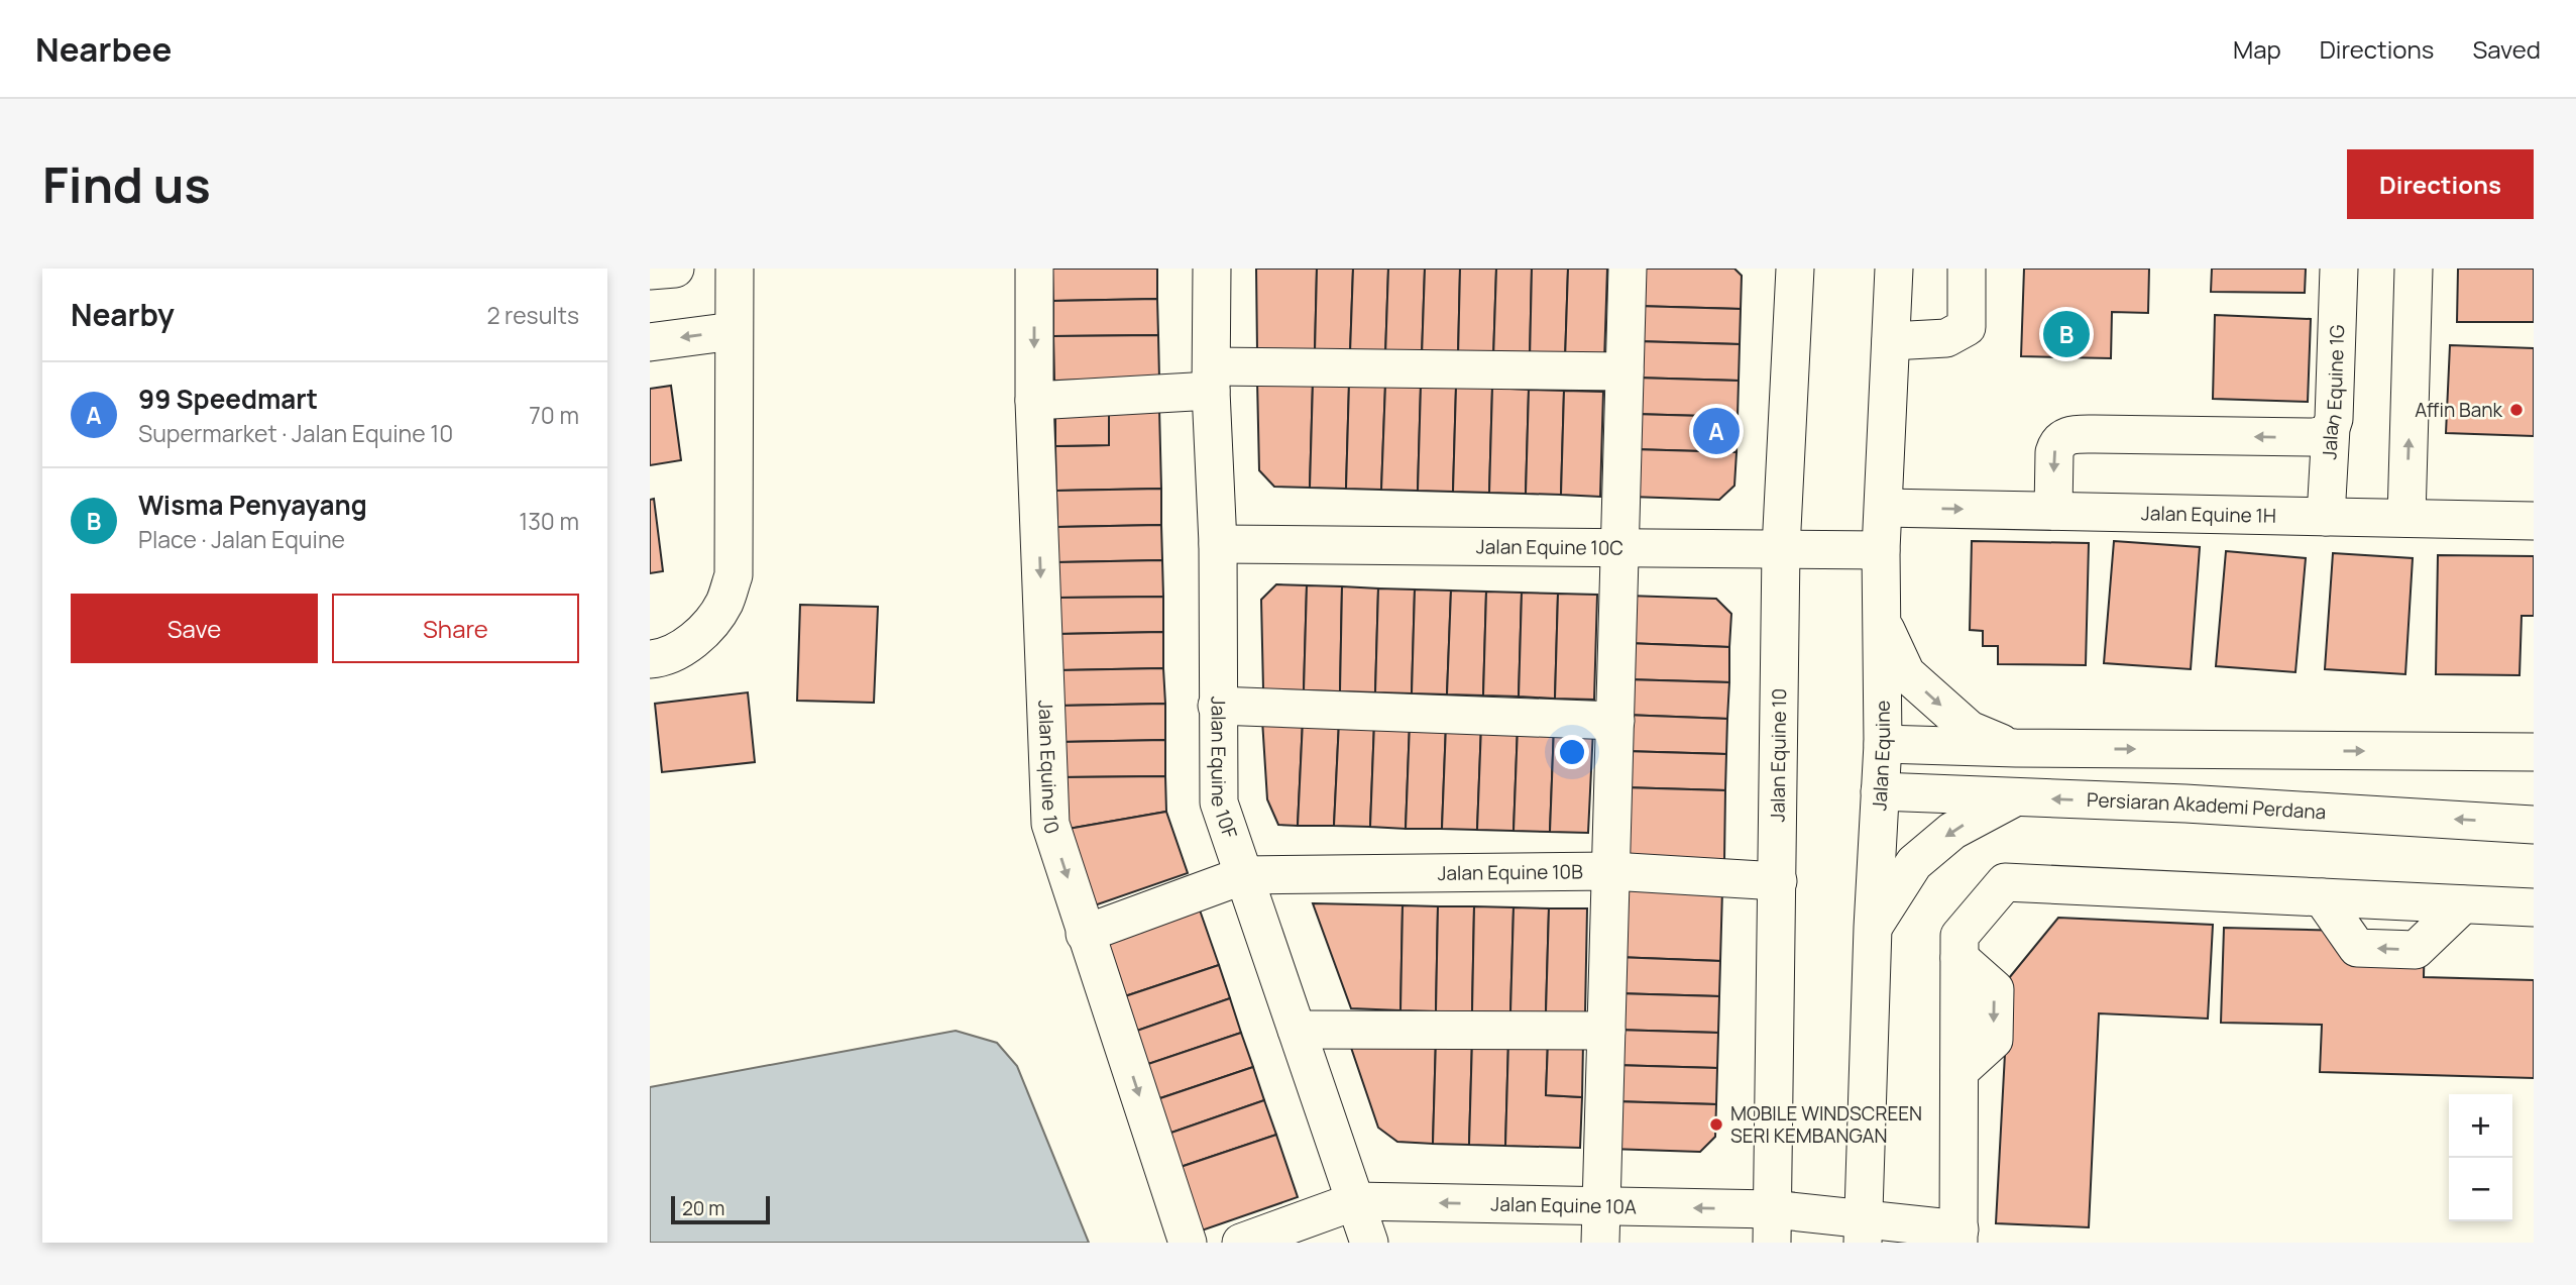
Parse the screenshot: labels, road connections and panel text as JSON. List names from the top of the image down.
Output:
{
  "streets": {
    "street": [
      "Jalan Equine 1G",
      "Jalan Equine 1H",
      "Jalan Equine 10C",
      "Jalan Equine 10",
      "Jalan Equine",
      "Jalan Equine 10F",
      "Persiaran Akademi Perdana",
      "Jalan Equine 10B",
      "Jalan Equine 10A"
    ]
  },
  "crossings": [
    ["Jalan Equine 1G", "Jalan Equine 1H"],
    ["Jalan Equine 1H", "Jalan Equine"],
    ["Jalan Equine 10C", "Jalan Equine 10"],
    ["Jalan Equine 10C", "Jalan Equine"],
    ["Jalan Equine 10C", "Jalan Equine 10F"],
    ["Jalan Equine 10", "Jalan Equine 10B"],
    ["Jalan Equine 10", "Jalan Equine 10A"],
    ["Jalan Equine", "Persiaran Akademi Perdana"],
    ["Jalan Equine", "Jalan Equine 10A"],
    ["Jalan Equine 10F", "Jalan Equine 10B"],
    ["Jalan Equine 10F", "Jalan Equine 10A"]
  ],
  "one_way": ["Jalan Equine 10"],
  "places": ["Affin Bank", "MOBILE WINDSCREEN SERI KEMBANGAN"],
  "scale_bar": "20 m",
  "page": {
    "header": "Nearbee",
    "nav": ["Map", "Directions", "Saved"],
    "buttons": [
      "Directions",
      ["Save", "Share"]
    ],
    "title": "Find us",
    "heading": ["Nearby", "2 results"],
    "pins": ["B", "A"],
    "list": [
      {
        "mark": "A",
        "name": "99 Speedmart",
        "note": "Supermarket · Jalan Equine 10",
        "value": "70 m"
      },
      {
        "mark": "B",
        "name": "Wisma Penyayang",
        "note": "Place · Jalan Equine",
        "value": "130 m"
      }
    ],
    "map_buttons": ["+", "−"],
    "scale": "20 m"
  }
}
